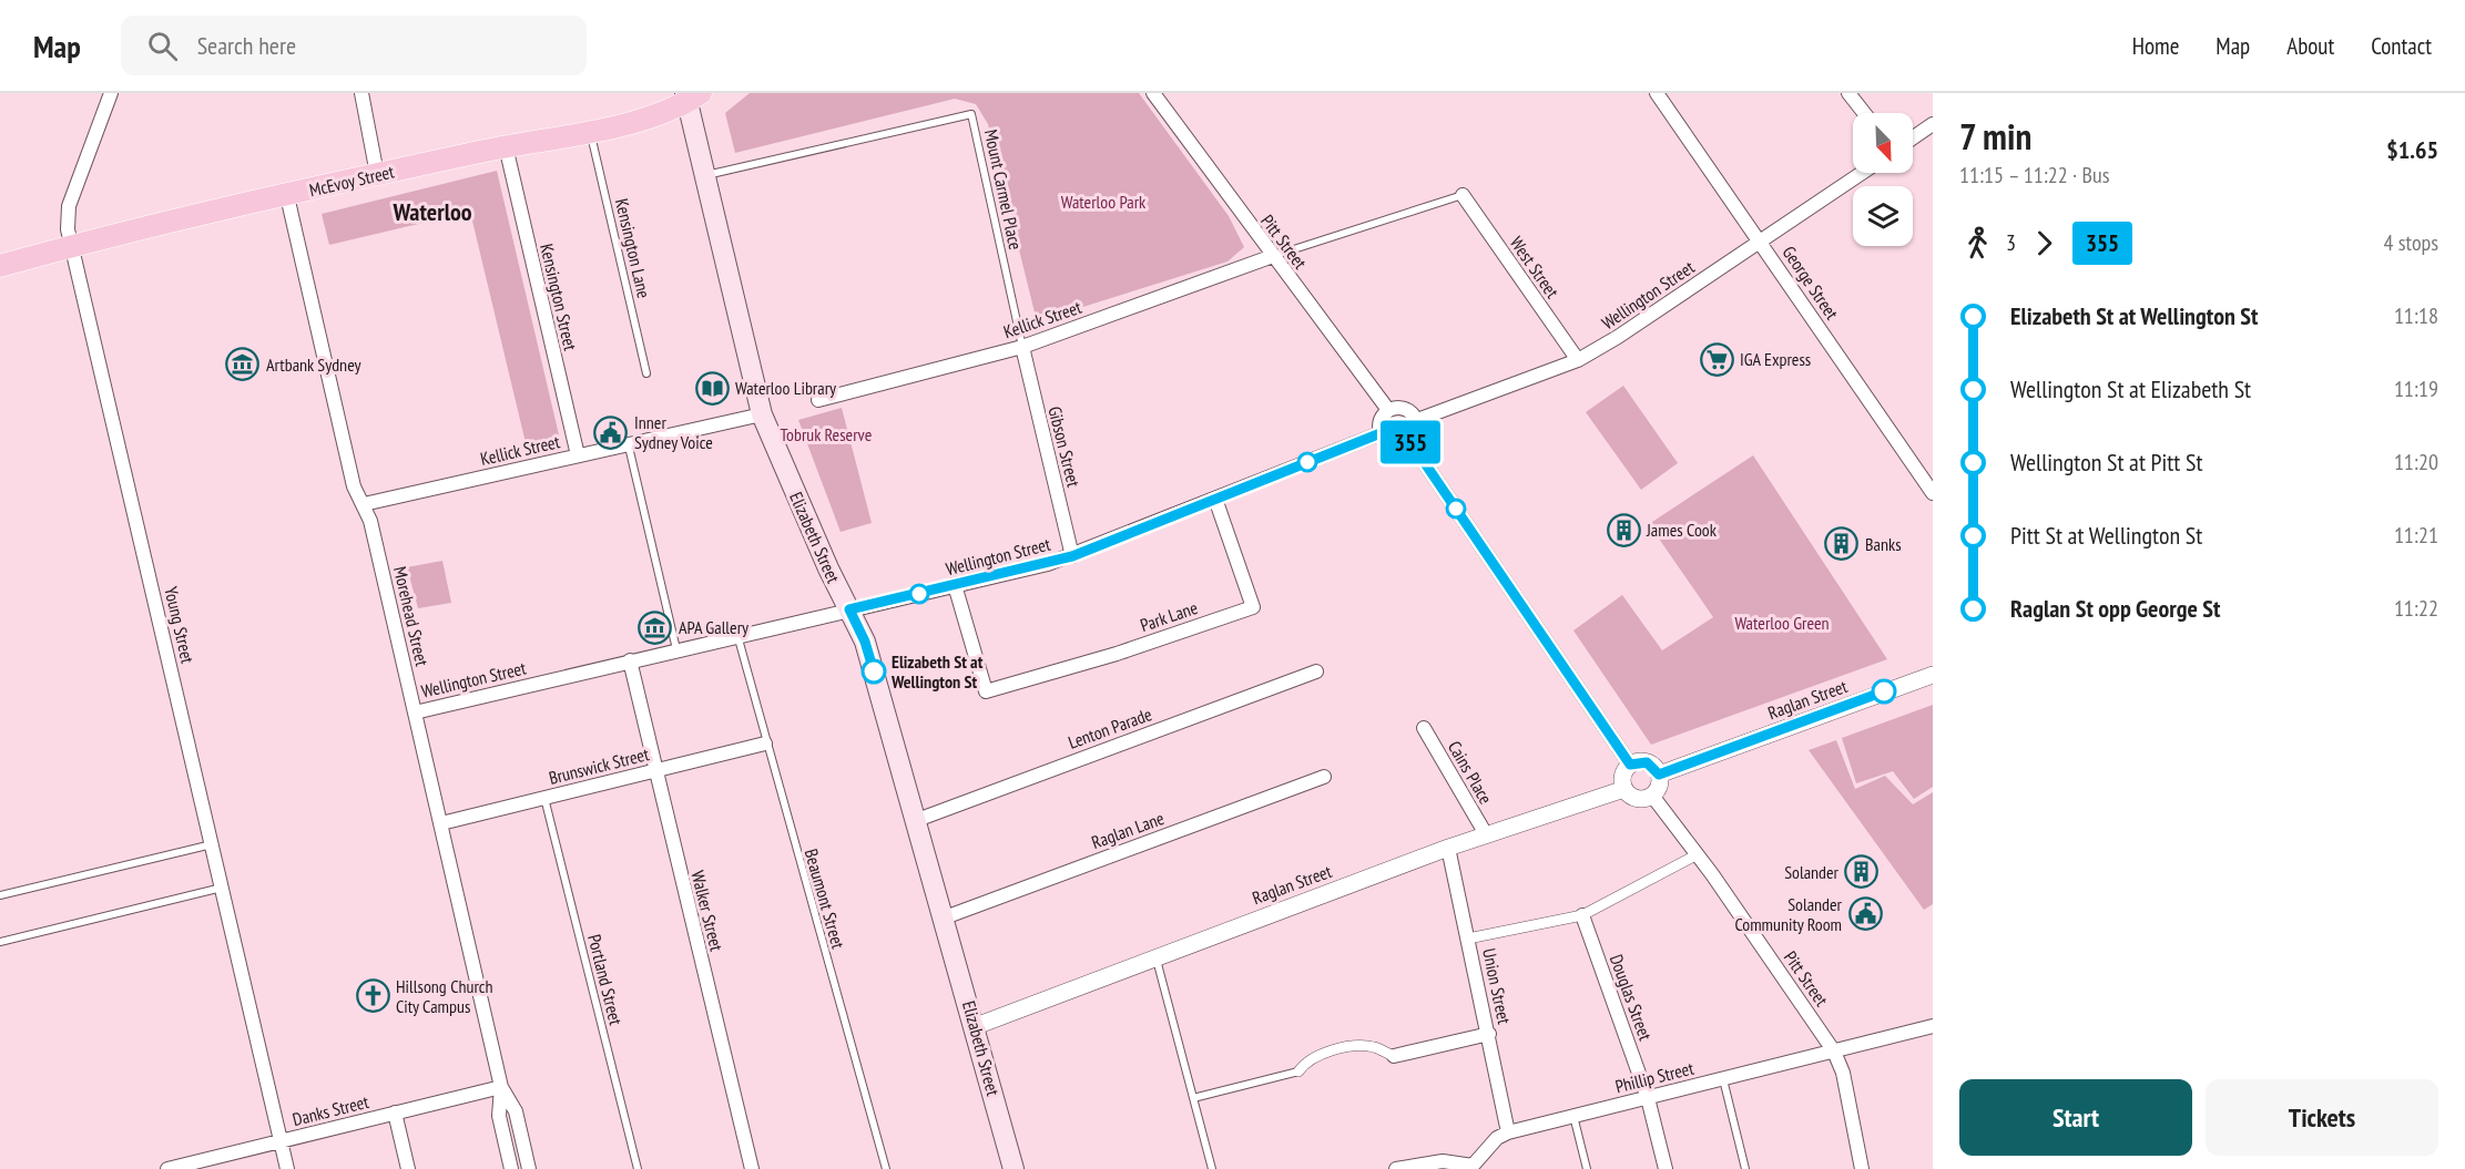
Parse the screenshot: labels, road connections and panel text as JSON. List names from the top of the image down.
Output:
{
  "streets": {
    "main road": ["McEvoy Street", "Elizabeth Street"],
    "street": [
      "Pitt Street",
      "West Street",
      "George Street",
      "Wellington Street",
      "Kensington Street",
      "Kellick Street",
      "Gibson Street",
      "Morehead Street",
      "Park Lane",
      "Young Street",
      "Raglan Street",
      "Lenton Parade",
      "Brunswick Street",
      "Cains Place",
      "Raglan Lane",
      "Walker Street",
      "Union Street",
      "Douglas Street",
      "Phillip Street",
      "Danks Street"
    ],
    "lane": [
      "Mount Carmel Place",
      "Kensington Lane",
      "Beaumont Street",
      "Portland Street"
    ]
  },
  "crossings": [
    ["McEvoy Street", "Kensington Lane"],
    ["McEvoy Street", "Kensington Street"],
    ["McEvoy Street", "Elizabeth Street"],
    ["McEvoy Street", "Morehead Street"],
    ["McEvoy Street", "Young Street"],
    ["Mount Carmel Place", "Kellick Street"],
    ["Mount Carmel Place", "Gibson Street"],
    ["Mount Carmel Place", "Elizabeth Street"],
    ["Pitt Street", "Wellington Street"],
    ["Pitt Street", "Kellick Street"],
    ["Pitt Street", "Raglan Street"],
    ["Pitt Street", "Phillip Street"],
    ["West Street", "Wellington Street"],
    ["George Street", "Wellington Street"],
    ["Wellington Street", "Gibson Street"],
    ["Wellington Street", "Elizabeth Street"],
    ["Wellington Street", "Morehead Street"],
    ["Wellington Street", "Park Lane"],
    ["Wellington Street", "Beaumont Street"],
    ["Wellington Street", "Walker Street"],
    ["Kensington Street", "Kellick Street"],
    ["Kellick Street", "Gibson Street"],
    ["Kellick Street", "Elizabeth Street"],
    ["Kellick Street", "Morehead Street"],
    ["Elizabeth Street", "Raglan Street"],
    ["Elizabeth Street", "Lenton Parade"],
    ["Elizabeth Street", "Raglan Lane"],
    ["Morehead Street", "Brunswick Street"],
    ["Morehead Street", "Danks Street"],
    ["Young Street", "Danks Street"],
    ["Raglan Street", "Cains Place"],
    ["Raglan Street", "Union Street"],
    ["Brunswick Street", "Beaumont Street"],
    ["Brunswick Street", "Walker Street"],
    ["Brunswick Street", "Portland Street"],
    ["Union Street", "Phillip Street"],
    ["Douglas Street", "Phillip Street"]
  ],
  "districts": ["Waterloo"],
  "parks": ["Waterloo Park", "Tobruk Reserve", "Waterloo Green"],
  "places": {
    "supermarket": ["IGA Express"],
    "museum": ["Artbank Sydney", "APA Gallery"],
    "library": ["Waterloo Library"],
    "public building": ["Inner Sydney Voice", "Solander Community Room"],
    "building": ["James Cook", "Banks", "Solander"],
    "other": ["Elizabeth St at Wellington St"],
    "church": ["Hillsong Church City Campus"]
  },
  "lines": ["bus line 355"],
  "north": "bottom right",
  "page": {
    "header": "Map",
    "search": "Search here",
    "nav": [
      "Home",
      "Map",
      "About",
      "Contact"
    ],
    "on_map": "355",
    "heading": ["7 min", "11:15 – 11:22 · Bus", "$1.65"],
    "legs": ["3", "355", "4 stops"],
    "list": [
      {
        "name": "Elizabeth St at Wellington St",
        "value": "11:18"
      },
      {
        "name": "Wellington St at Elizabeth St",
        "value": "11:19"
      },
      {
        "name": "Wellington St at Pitt St",
        "value": "11:20"
      },
      {
        "name": "Pitt St at Wellington St",
        "value": "11:21"
      },
      {
        "name": "Raglan St opp George St",
        "value": "11:22"
      }
    ],
    "buttons": ["Start", "Tickets"]
  }
}
